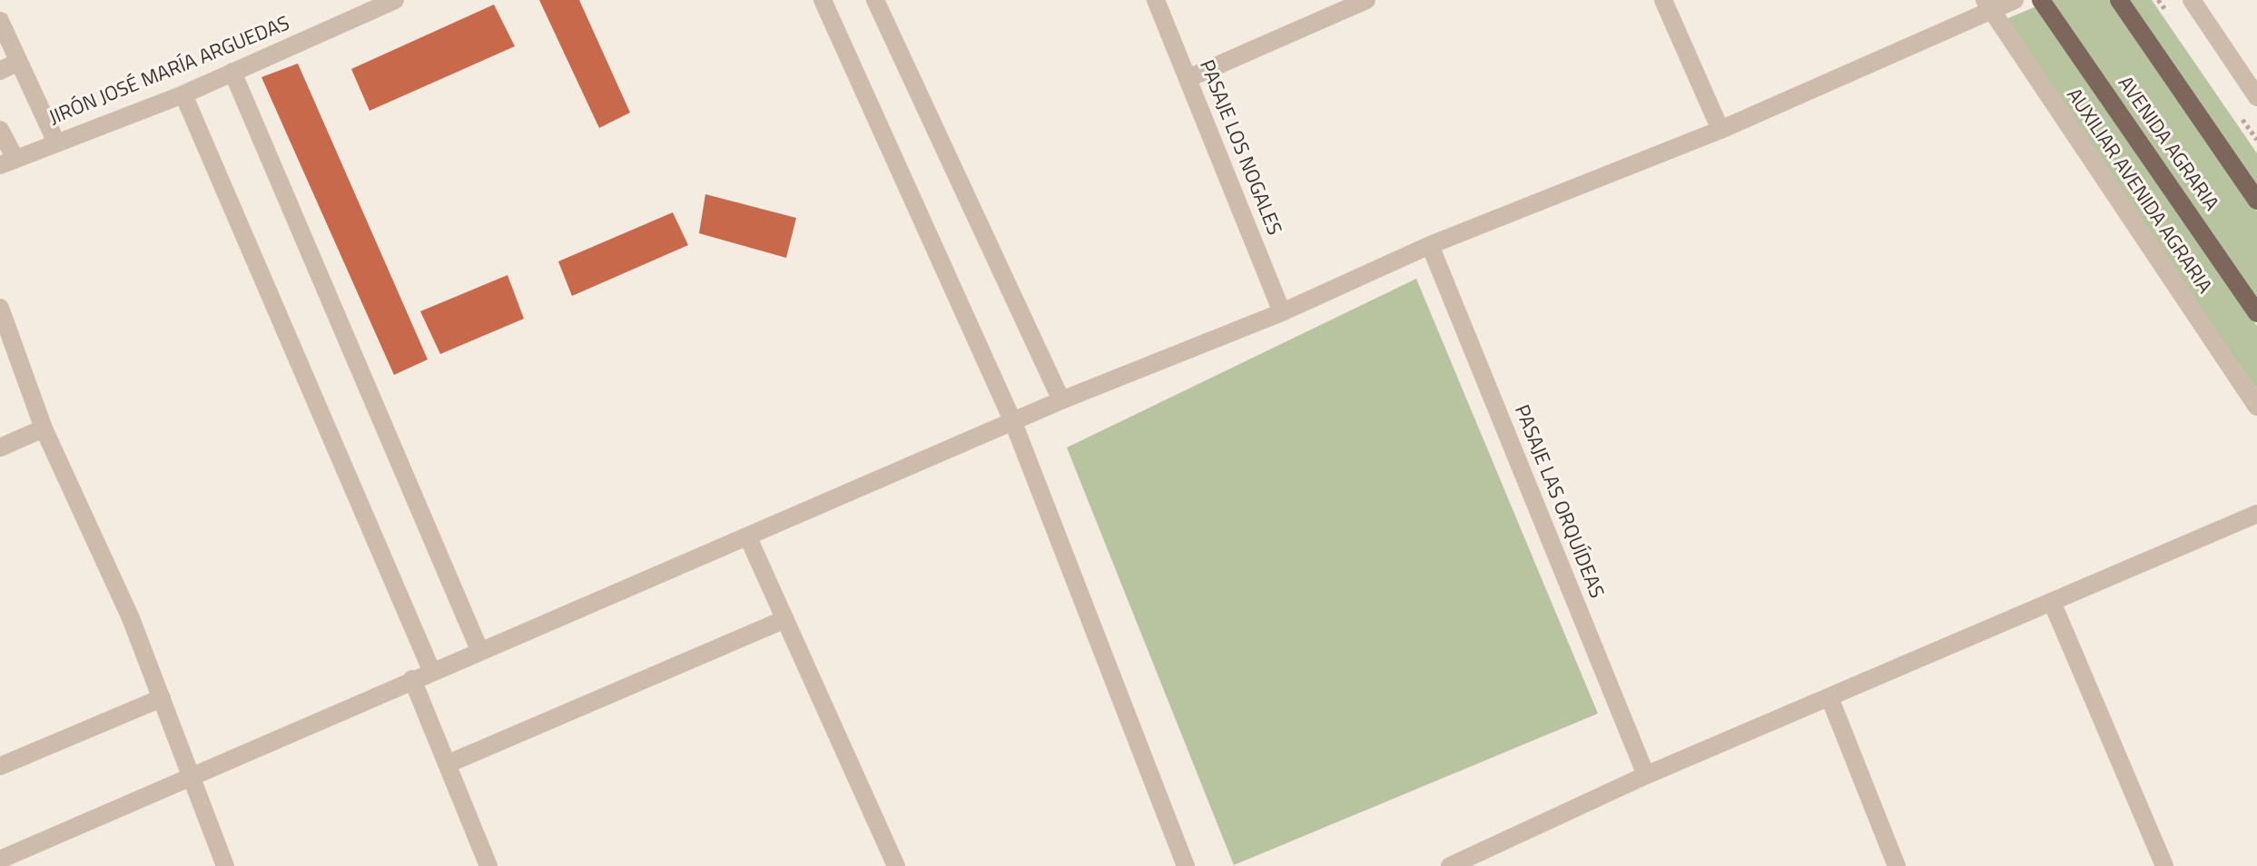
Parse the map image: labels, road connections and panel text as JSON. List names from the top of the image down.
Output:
{
  "streets": {
    "main road": ["AVENIDA AGRARIA"],
    "street": [
      "JIRÓN JOSÉ MARÍA ARGUEDAS",
      "PASAJE LOS NOGALES",
      "AUXILIAR AVENIDA AGRARIA",
      "PASAJE LAS ORQUÍDEAS"
    ]
  }
}
